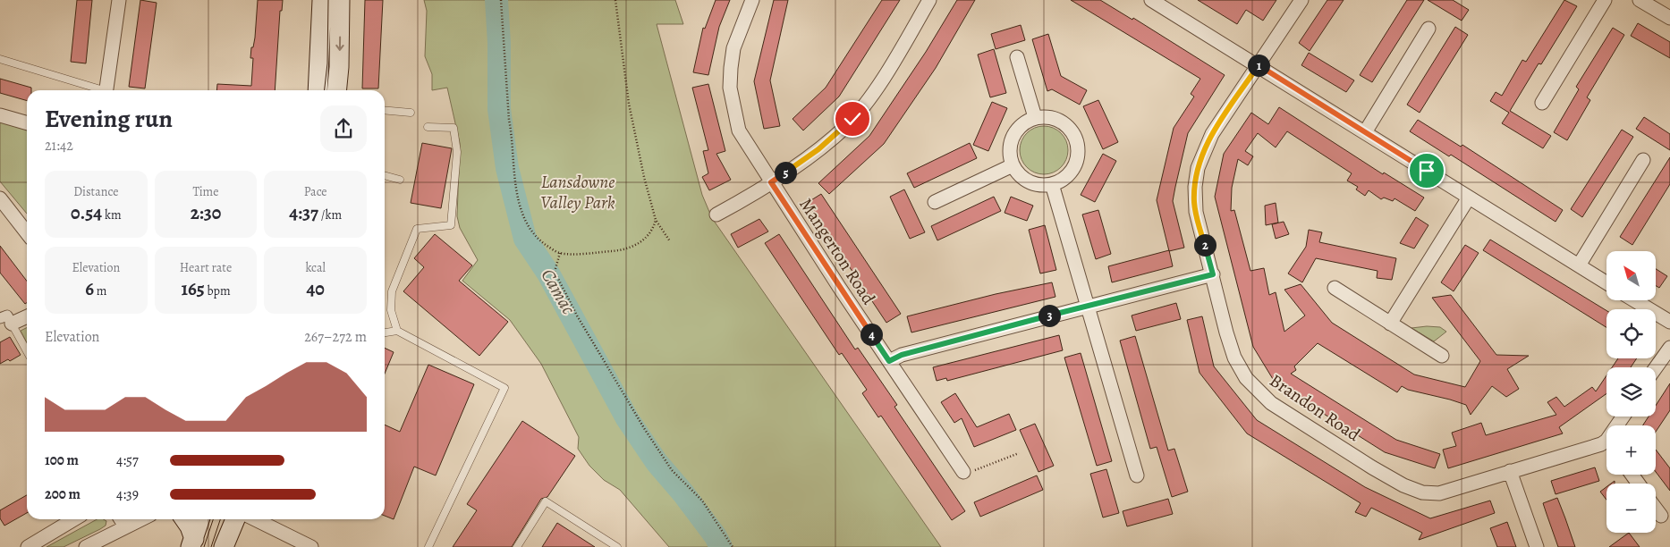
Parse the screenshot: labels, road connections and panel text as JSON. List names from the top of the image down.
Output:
{
  "streets": {
    "street": ["Mangerton Road", "Brandon Road"]
  },
  "water": ["Camac"],
  "parks": ["Lansdowne Valley Park"],
  "north": "top left",
  "page": {
    "pins": [
      "1",
      "5",
      "2",
      "3",
      "4"
    ],
    "heading": ["Evening run", "21:42"],
    "stats": [
      ["Distance", "0.54 km"],
      ["Time", "2:30"],
      ["Pace", "4:37 /km"],
      ["Elevation", "6 m"],
      ["Heart rate", "165 bpm"],
      ["kcal", "40"]
    ],
    "map_buttons": ["+", "−"],
    "chart": ["Elevation", "267–272 m"],
    "list": [
      {
        "name": "100 m",
        "note": "4:57"
      },
      {
        "name": "200 m",
        "note": "4:39"
      }
    ]
  }
}
